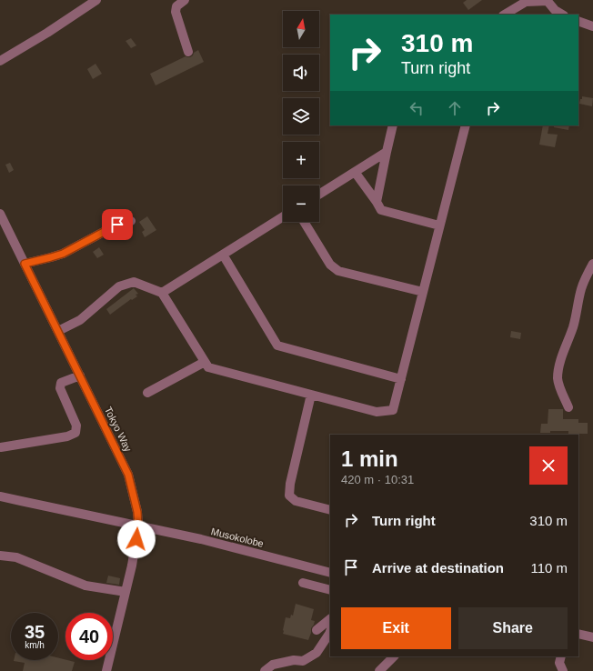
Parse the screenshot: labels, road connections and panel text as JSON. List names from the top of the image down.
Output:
{
  "streets": {
    "street": ["Tokyo Way", "Musokolobe"]
  },
  "crossings": [
    ["Tokyo Way", "Musokolobe"]
  ],
  "north": "top",
  "page": {
    "map_buttons": ["+", "−"],
    "turn": ["310 m", "Turn right"],
    "heading": ["1 min", "420 m · 10:31"],
    "list": [
      {
        "name": "Turn right",
        "value": "310 m"
      },
      {
        "name": "Arrive at destination",
        "value": "110 m"
      }
    ],
    "buttons": ["Exit", "Share"],
    "speed": "35 km/h",
    "limit": "40"
  }
}
